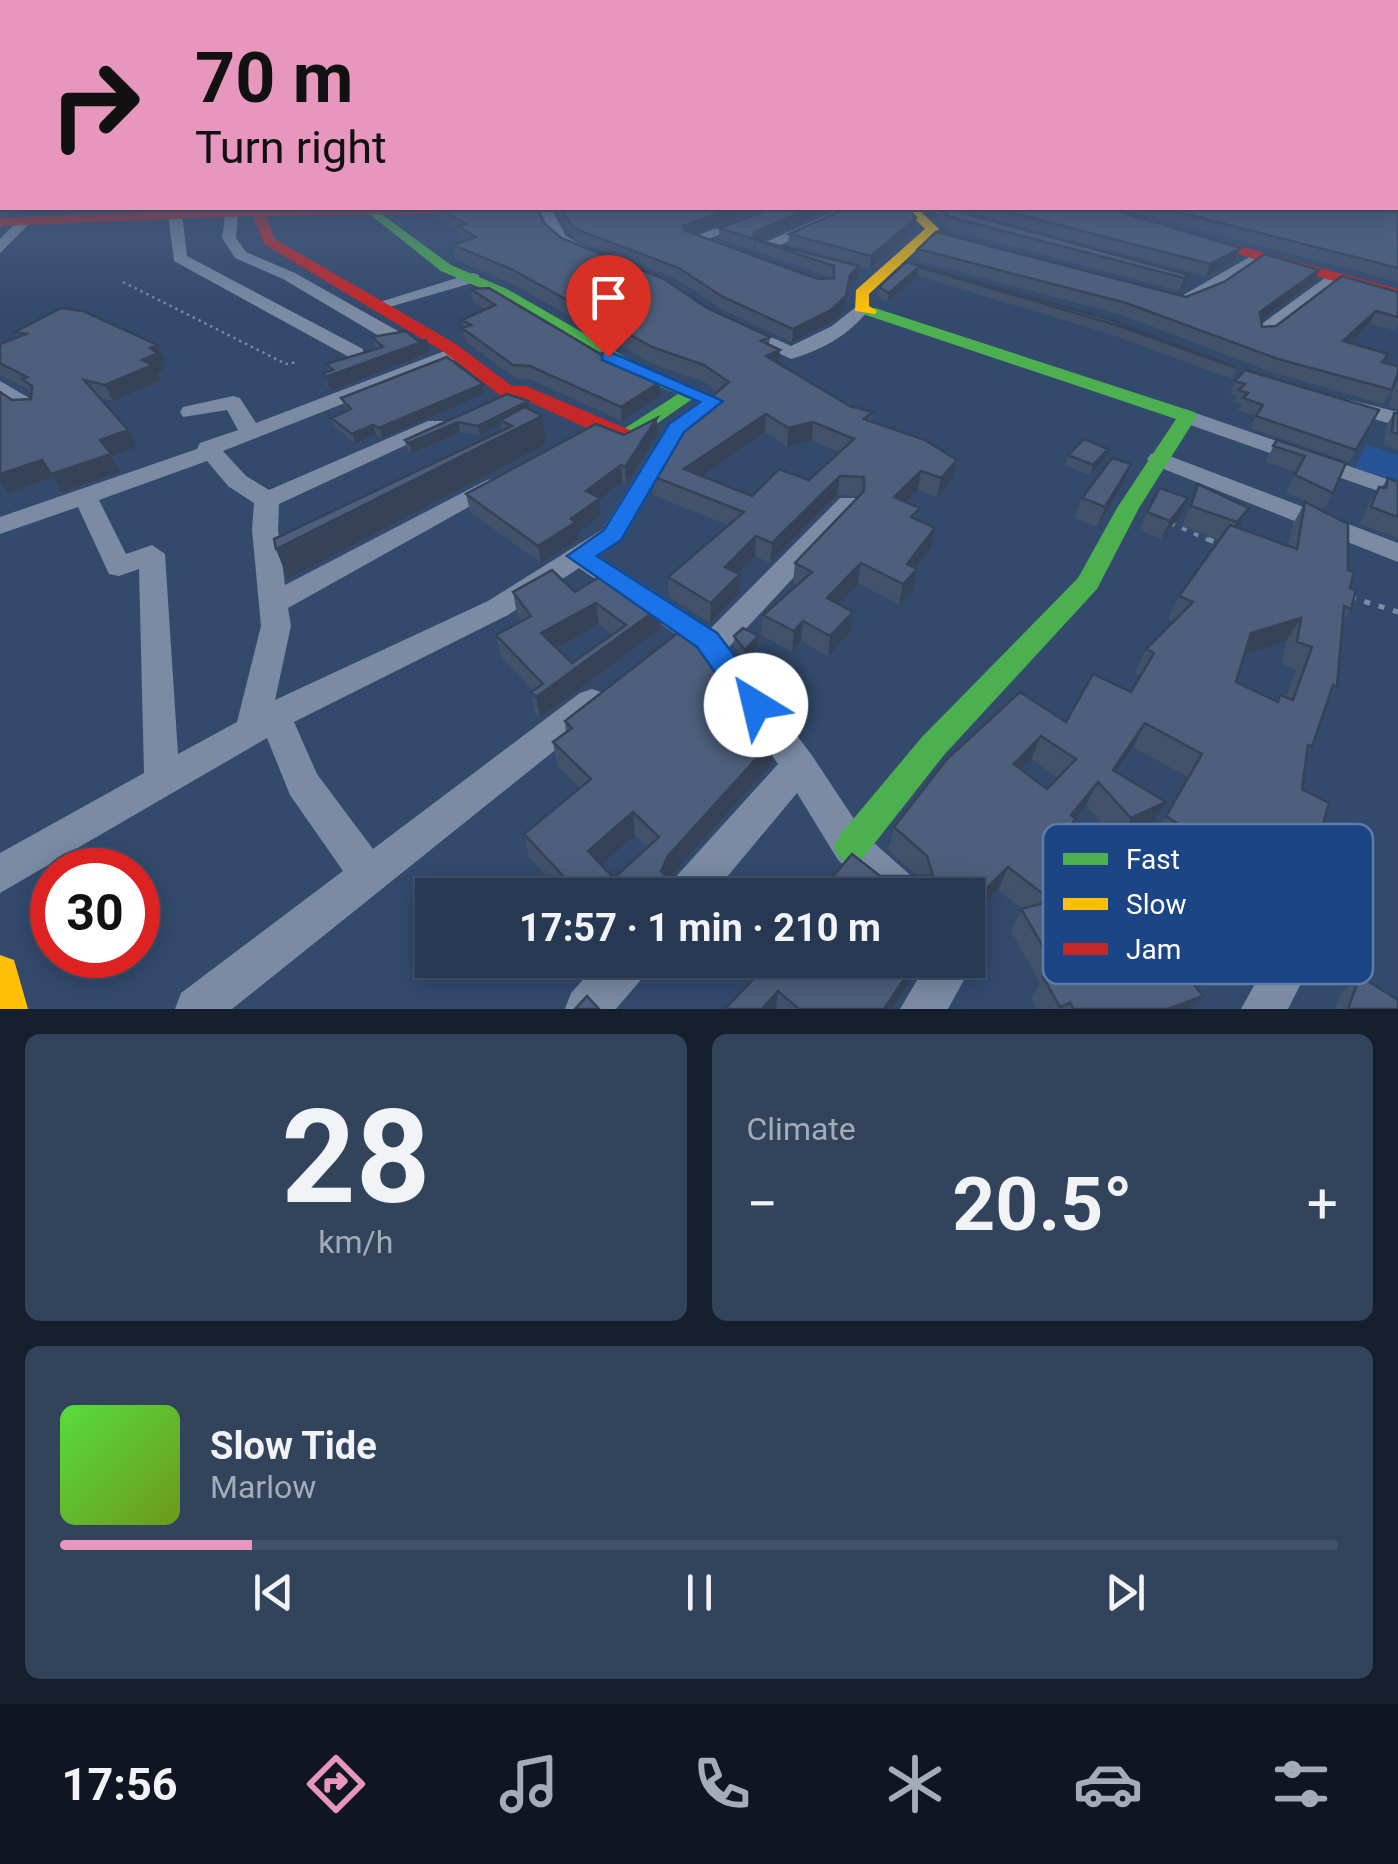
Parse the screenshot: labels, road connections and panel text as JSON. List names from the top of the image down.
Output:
{
  "legend": ["Fast", "Slow", "Jam"],
  "page": {
    "turn": ["70 m", "Turn right"],
    "limit": "30",
    "trip": "17:57 · 1 min · 210 m",
    "tile": [
      ["28", "km/h"],
      "Climate"
    ],
    "heat": ["−", "20.5°", "+"],
    "song": ["Slow Tide", "Marlow"],
    "tabs": "17:56"
  }
}
